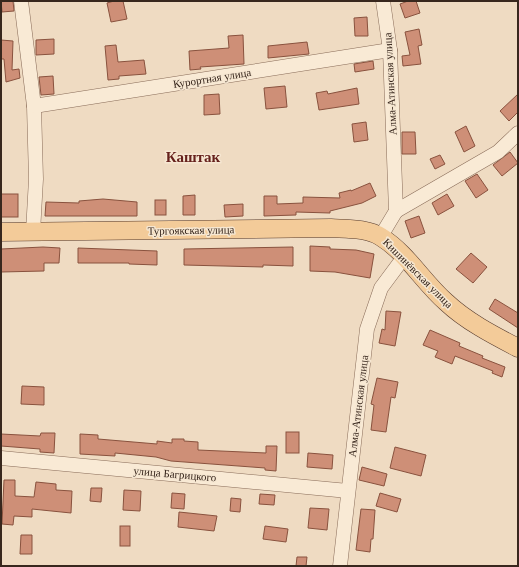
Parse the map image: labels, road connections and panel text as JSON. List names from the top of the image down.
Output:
{
  "streets": {
    "main road": ["Тургоякская улица", "Кишинёвская улица"],
    "street": ["Курортная улица", "Алма-Атинская улица", "улица Багрицкого"]
  },
  "crossings": [
    ["Курортная улица", "Алма-Атинская улица"],
    ["Алма-Атинская улица", "Кишинёвская улица"],
    ["Алма-Атинская улица", "улица Багрицкого"],
    ["Тургоякская улица", "Кишинёвская улица"]
  ],
  "districts": ["Каштак"]
}
